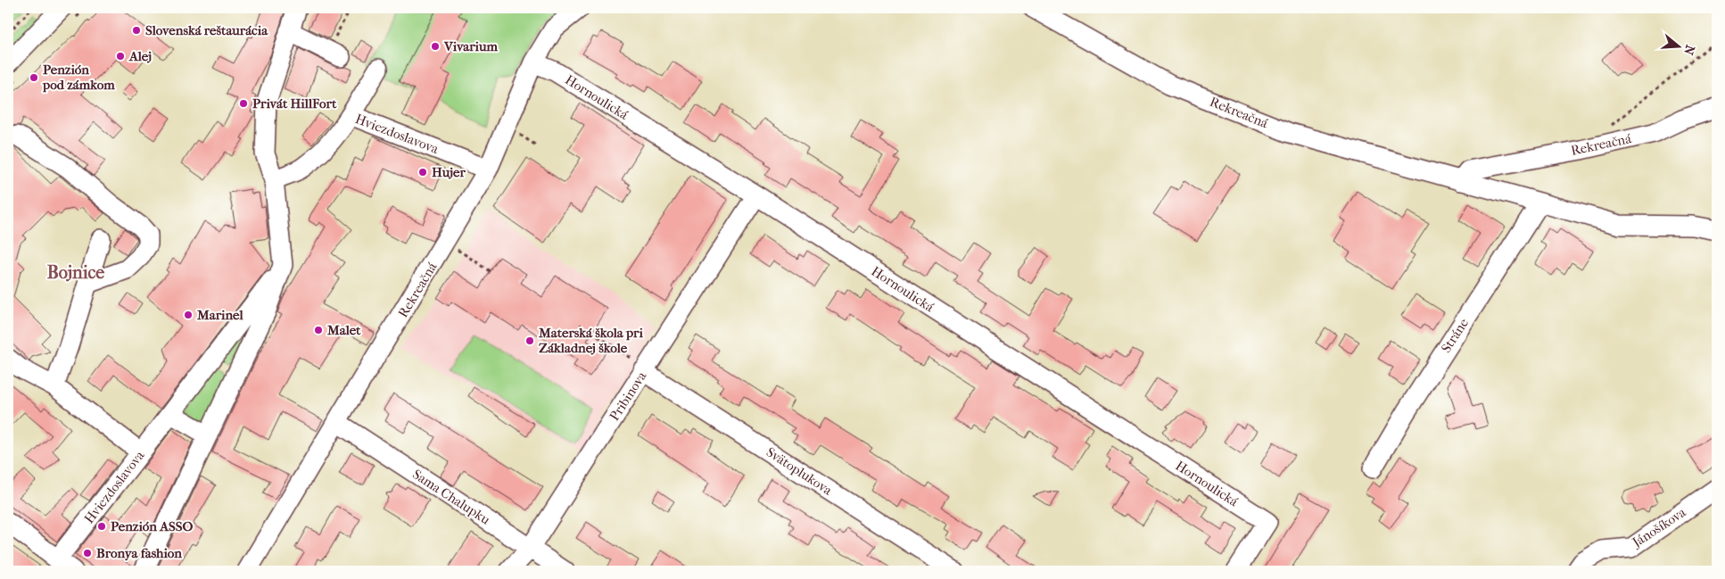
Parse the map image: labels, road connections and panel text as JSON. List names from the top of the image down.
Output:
{
  "streets": {
    "street": [
      "Hornoulická",
      "Rekreačná",
      "Hviezdoslavova",
      "Stráne",
      "Pribinova",
      "Svätoplukova",
      "Sama Chalupku",
      "Jánošíkova"
    ]
  },
  "crossings": [
    ["Hornoulická", "Rekreačná"],
    ["Hornoulická", "Pribinova"],
    ["Rekreačná", "Hviezdoslavova"],
    ["Rekreačná", "Stráne"],
    ["Rekreačná", "Sama Chalupku"],
    ["Pribinova", "Svätoplukova"],
    ["Pribinova", "Sama Chalupku"]
  ],
  "districts": ["Bojnice"],
  "places": [
    "Slovenská reštaurácia",
    "Vivarium",
    "Alej",
    "Penzión pod zámkom",
    "Privát HillFort",
    "Hujer",
    "Marinel",
    "Malet",
    "Materská škola pri Základnej škole",
    "Penzión ASSO",
    "Bronya fashion"
  ],
  "north": "right"
}
